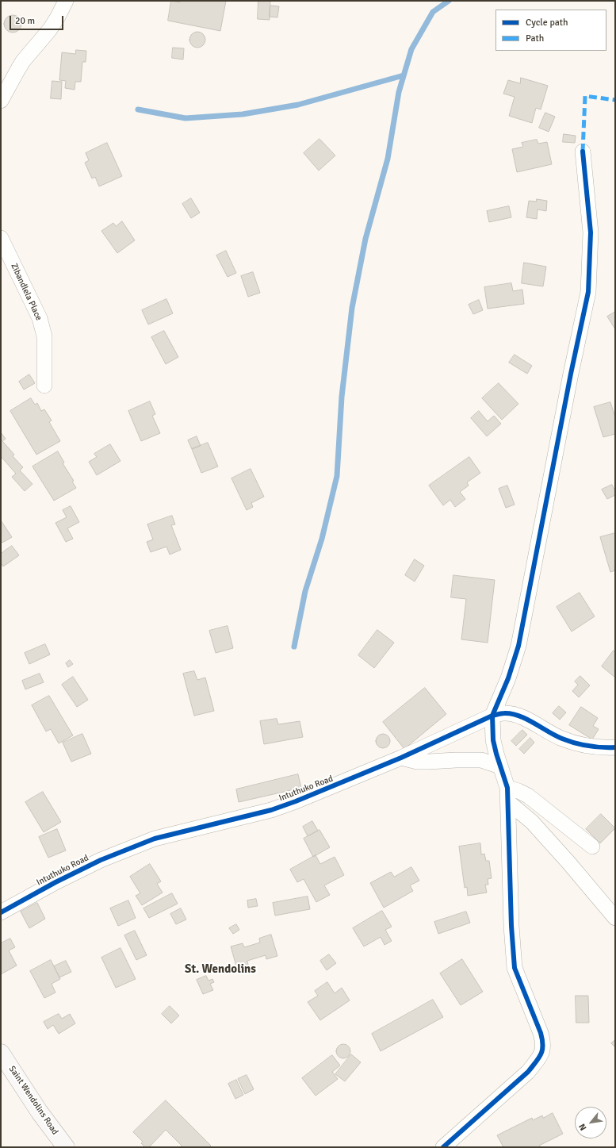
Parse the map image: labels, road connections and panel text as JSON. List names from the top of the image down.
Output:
{
  "streets": {
    "street": ["Zibandlela Place", "Intuthuko Road", "Saint Wendolins Road"]
  },
  "districts": ["St. Wendolins"],
  "legend": ["Cycle path", "Path"],
  "scale_bar": "20 m",
  "north": "bottom left"
}
